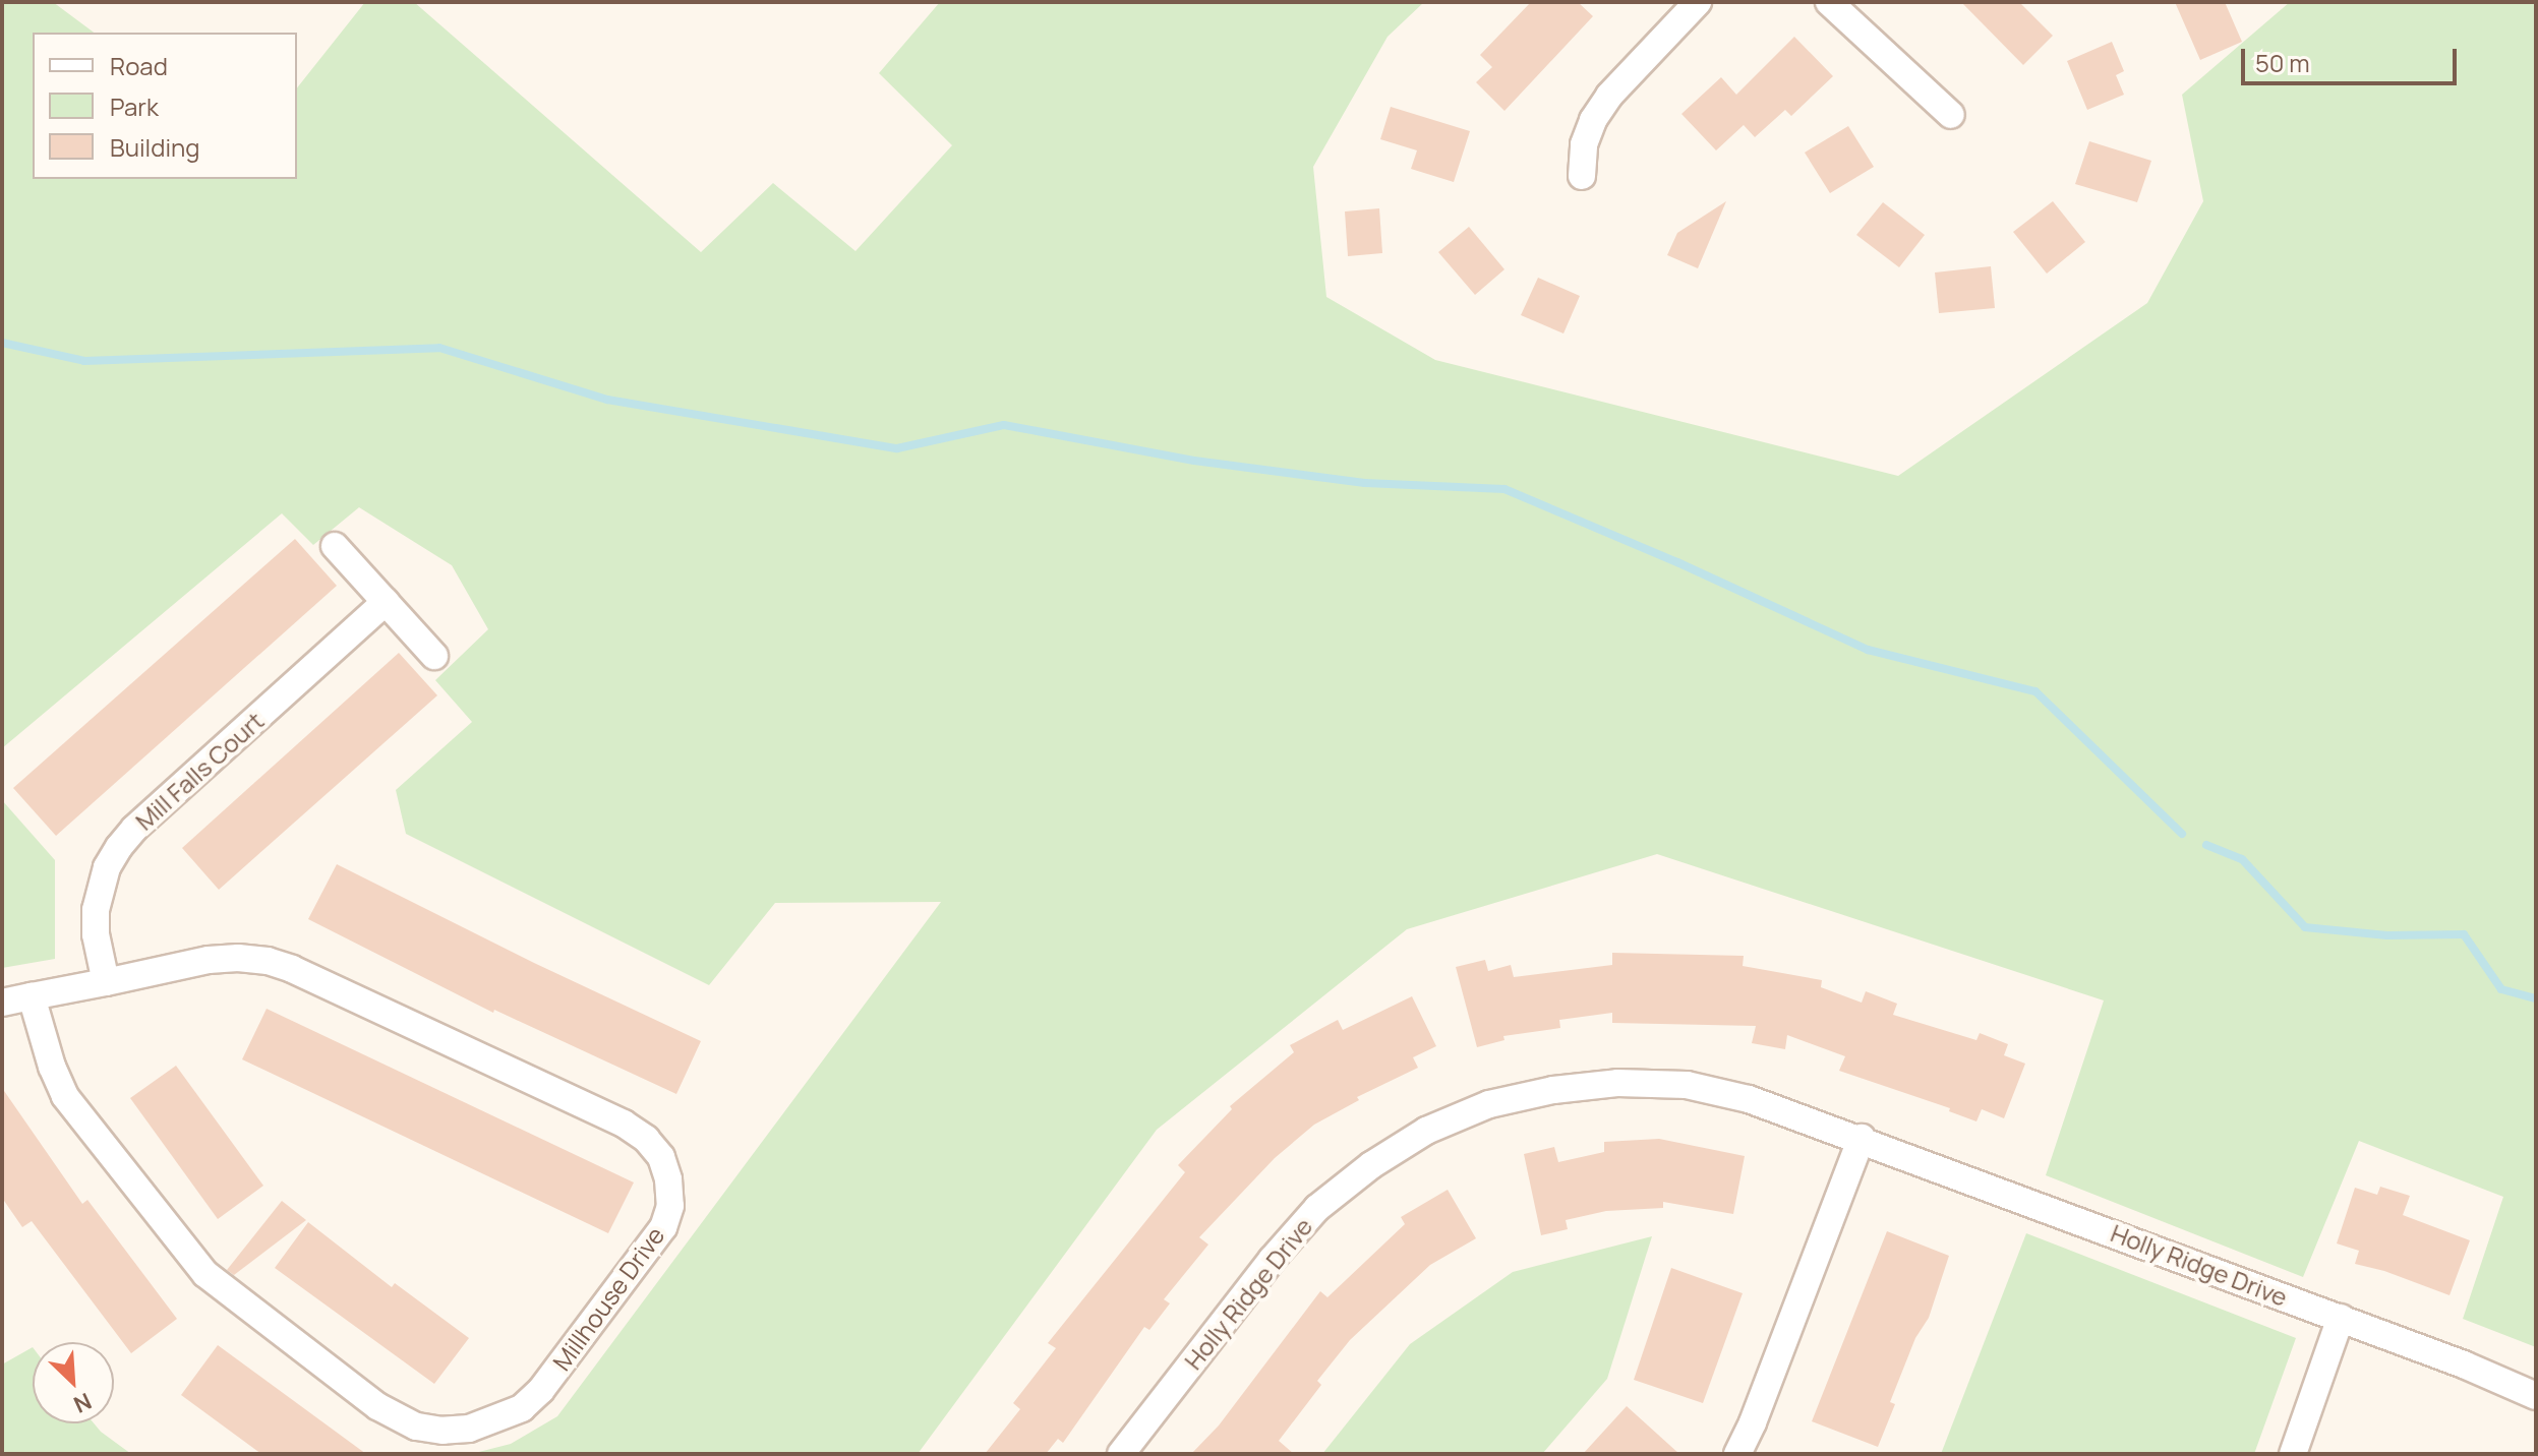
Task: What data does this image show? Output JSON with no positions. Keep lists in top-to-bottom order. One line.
{"streets":{"street":["Mill Falls Court","Holly Ridge Drive","Millhouse Drive"]},"crossings":[["Mill Falls Court","Millhouse Drive"]],"legend":["Road","Park","Building"],"scale_bar":"50 m","north":"bottom right"}
